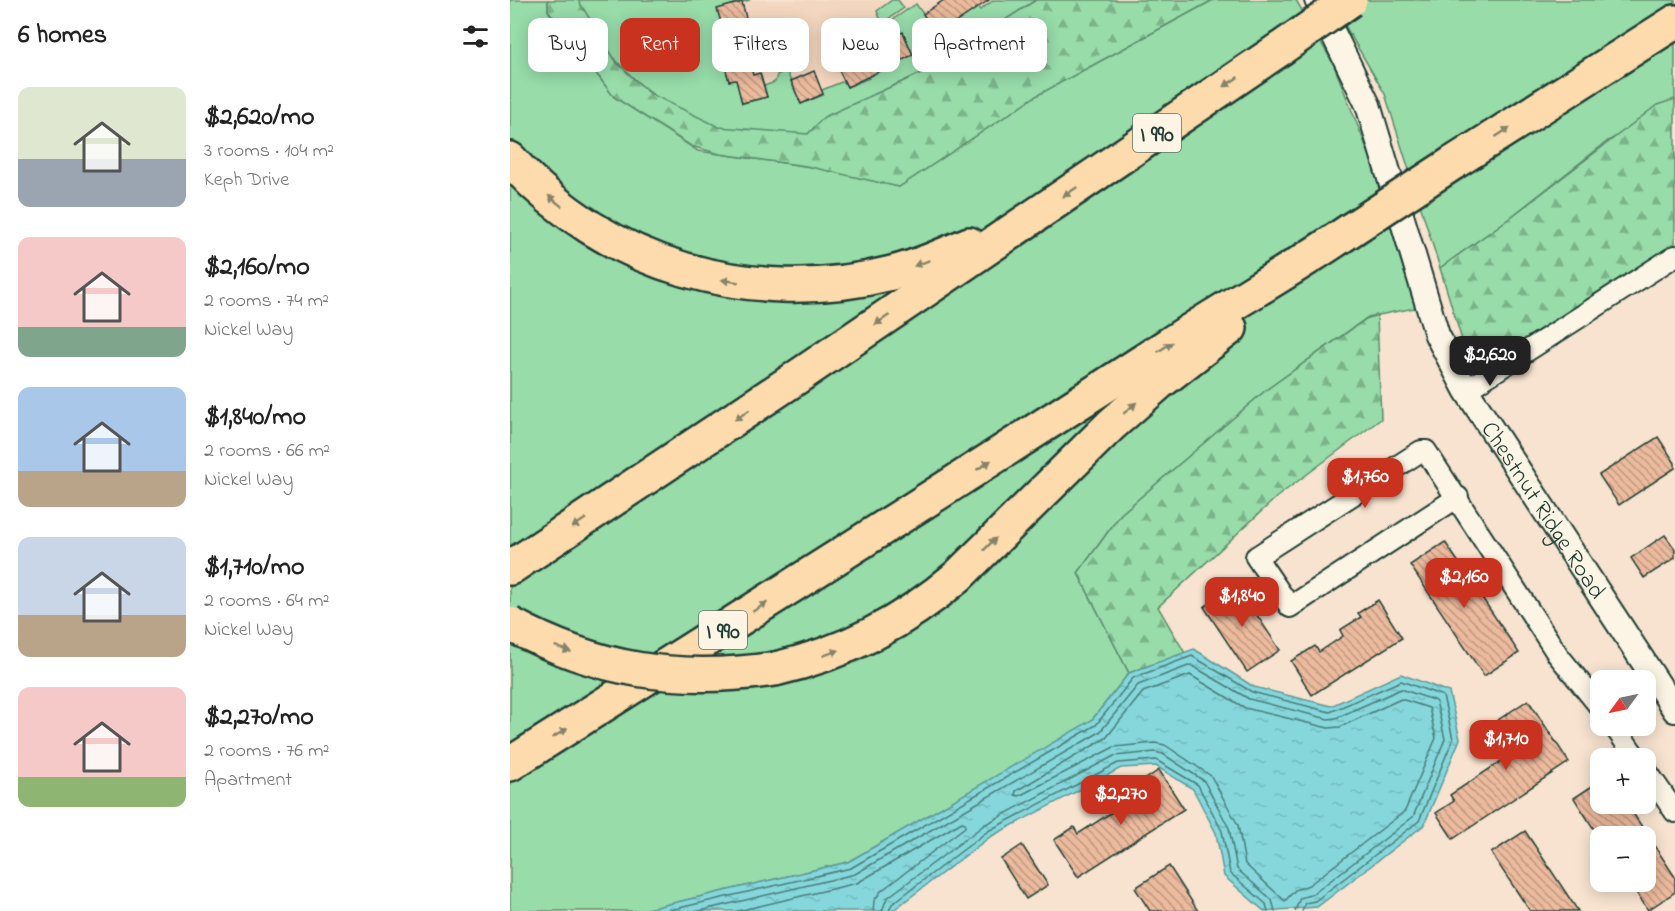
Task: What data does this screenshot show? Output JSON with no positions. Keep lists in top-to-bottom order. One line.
{"streets":{"highway":["I 990"],"street":["Chestnut Ridge Road"]},"north":"bottom left","page":{"heading":"6 homes","chip":["Buy","Rent","Filters","New","Apartment"],"list":[{"name":"$2,620/mo","note":"3 rooms · 104 m² · Keph Drive"},{"name":"$2,160/mo","note":"2 rooms · 74 m² · Nickel Way"},{"name":"$1,840/mo","note":"2 rooms · 66 m² · Nickel Way"},{"name":"$1,710/mo","note":"2 rooms · 64 m² · Nickel Way"},{"name":"$2,270/mo","note":"2 rooms · 76 m² · Apartment"}],"price":["$2,620","$1,760","$2,160","$1,840","$1,710","$2,270"],"map_buttons":["+","−"]}}
